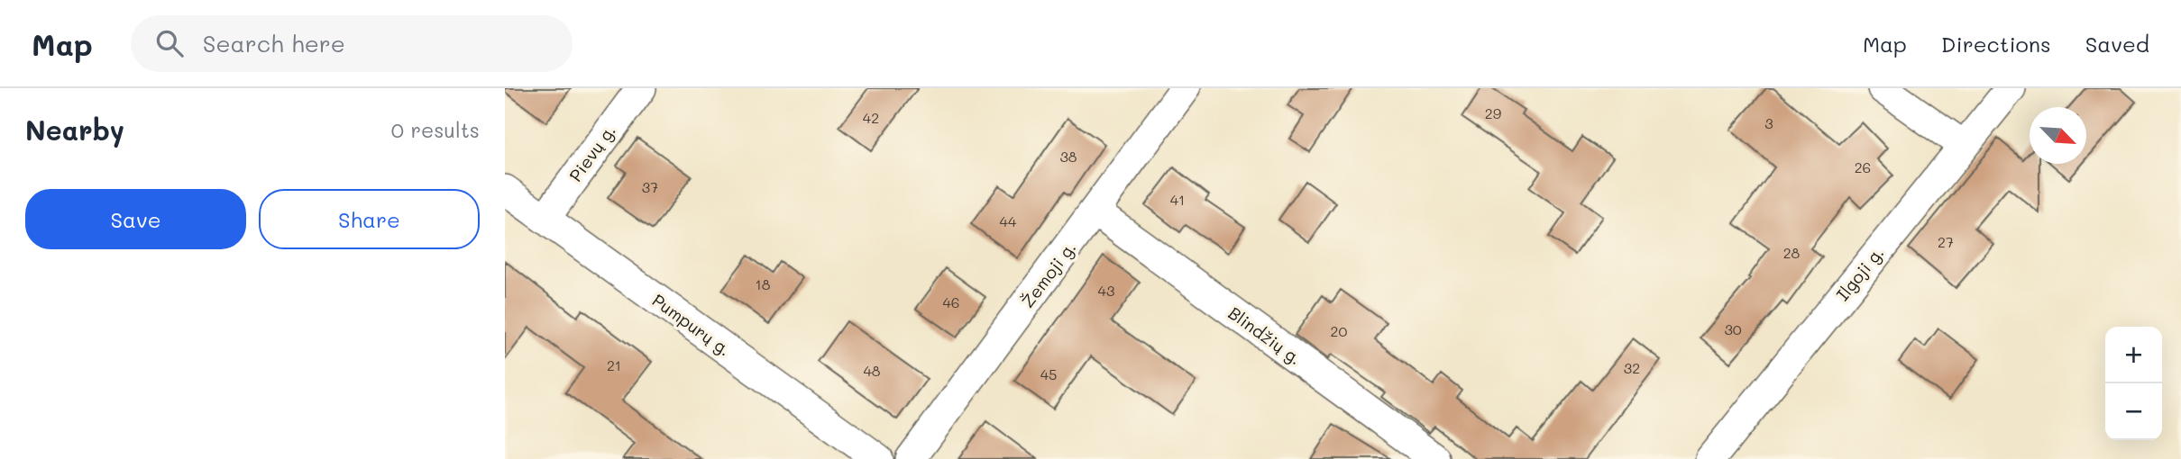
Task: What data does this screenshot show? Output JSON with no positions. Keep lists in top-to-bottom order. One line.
{"streets":{"street":["Pievų g.","Ilgoji g.","Žemoji g.","Pumpurų g.","Blindžių g."]},"crossings":[["Pievų g.","Pumpurų g."],["Žemoji g.","Blindžių g."]],"house_numbers":["29","42","3","38","26","37","41","44","27","28","18","43","46","30","20","21","32","48","45"],"north":"bottom right","page":{"header":"Map","search":"Search here","nav":["Map","Directions","Saved"],"heading":["Nearby","0 results"],"buttons":["Save","Share"],"map_buttons":["+","−"]}}
